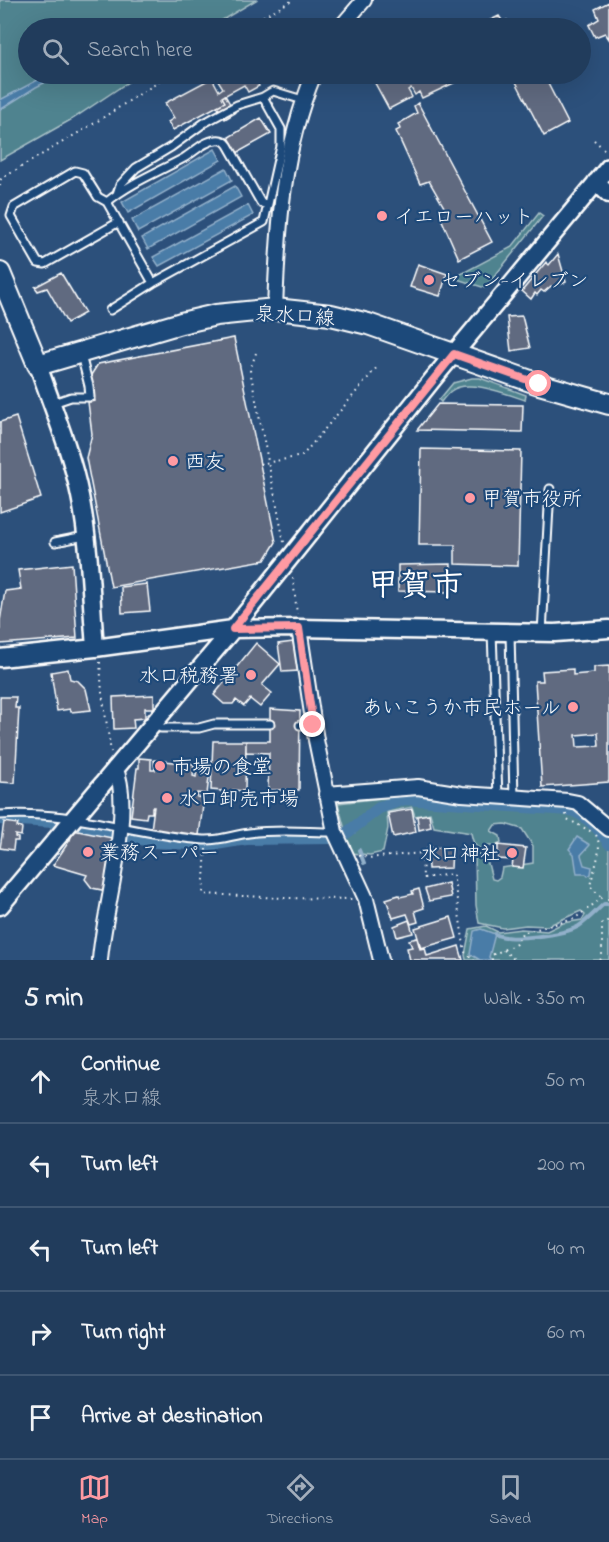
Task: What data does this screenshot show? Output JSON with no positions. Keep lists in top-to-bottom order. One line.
{"streets":{"main road":["泉水口線"]},"districts":["甲賀市"],"places":["イエローハット","セブン-イレブン","西友","甲賀市役所","水口税務署","あいこうか市民ホール","市場の食堂","水口卸売市場","業務スーパー","水口神社"],"page":{"search":"Search here","heading":["5 min","Walk · 350 m"],"list":[["Continue","泉水口線","50 m"],["Turn left","200 m"],["Turn left","40 m"],["Turn right","60 m"],"Arrive at destination"],"nav":["Map","Directions","Saved"]}}
